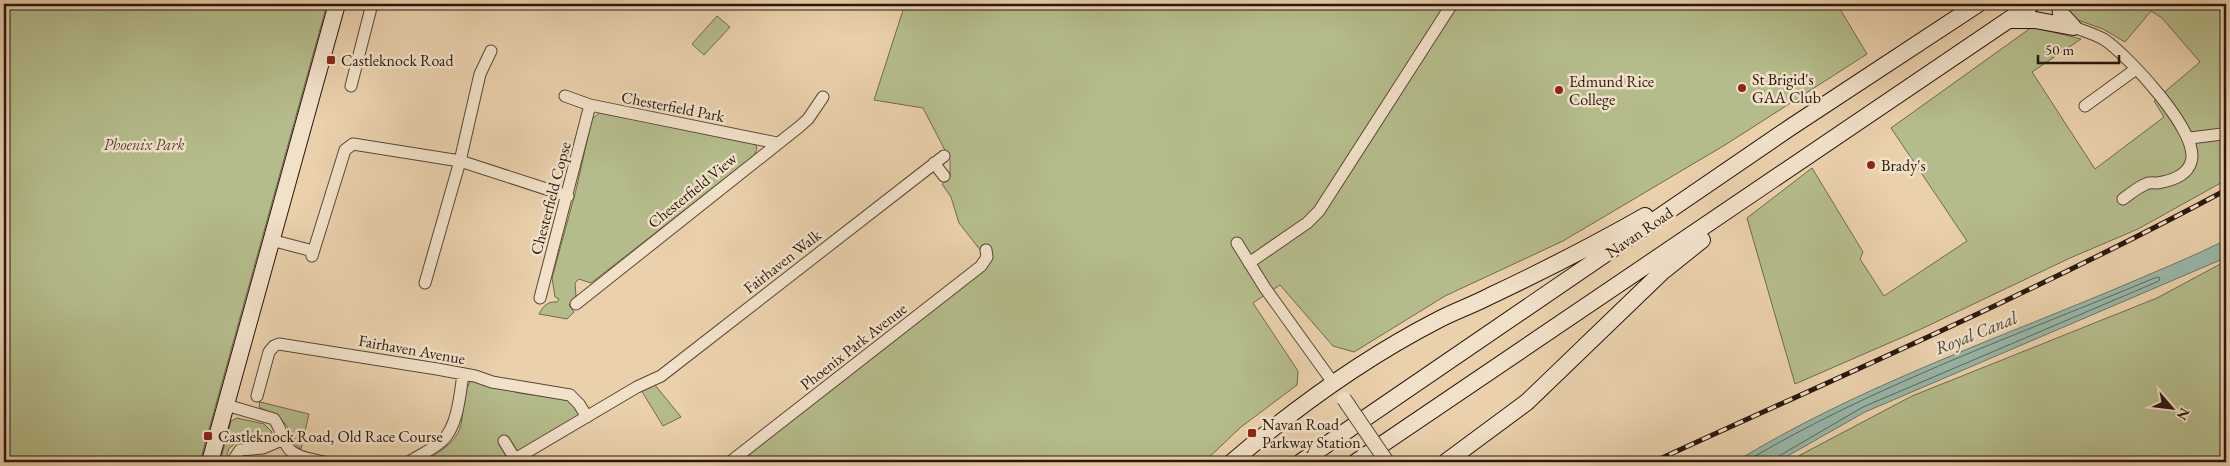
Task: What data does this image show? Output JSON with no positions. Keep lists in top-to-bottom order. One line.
{"streets":{"main road":["Navan Road"],"street":["Chesterfield Park","Chesterfield View","Chesterfield Copse","Fairhaven Walk","Phoenix Park Avenue","Fairhaven Avenue"]},"crossings":[["Chesterfield Park","Chesterfield View"],["Chesterfield Park","Chesterfield Copse"],["Fairhaven Walk","Fairhaven Avenue"]],"water":["Royal Canal"],"parks":["Phoenix Park"],"places":{"transit":["Castleknock Road","Navan Road Parkway Station","Castleknock Road, Old Race Course"],"other":["St Brigid's GAA Club","Edmund Rice College","Brady's"]},"scale_bar":"50 m","north":"bottom right"}
